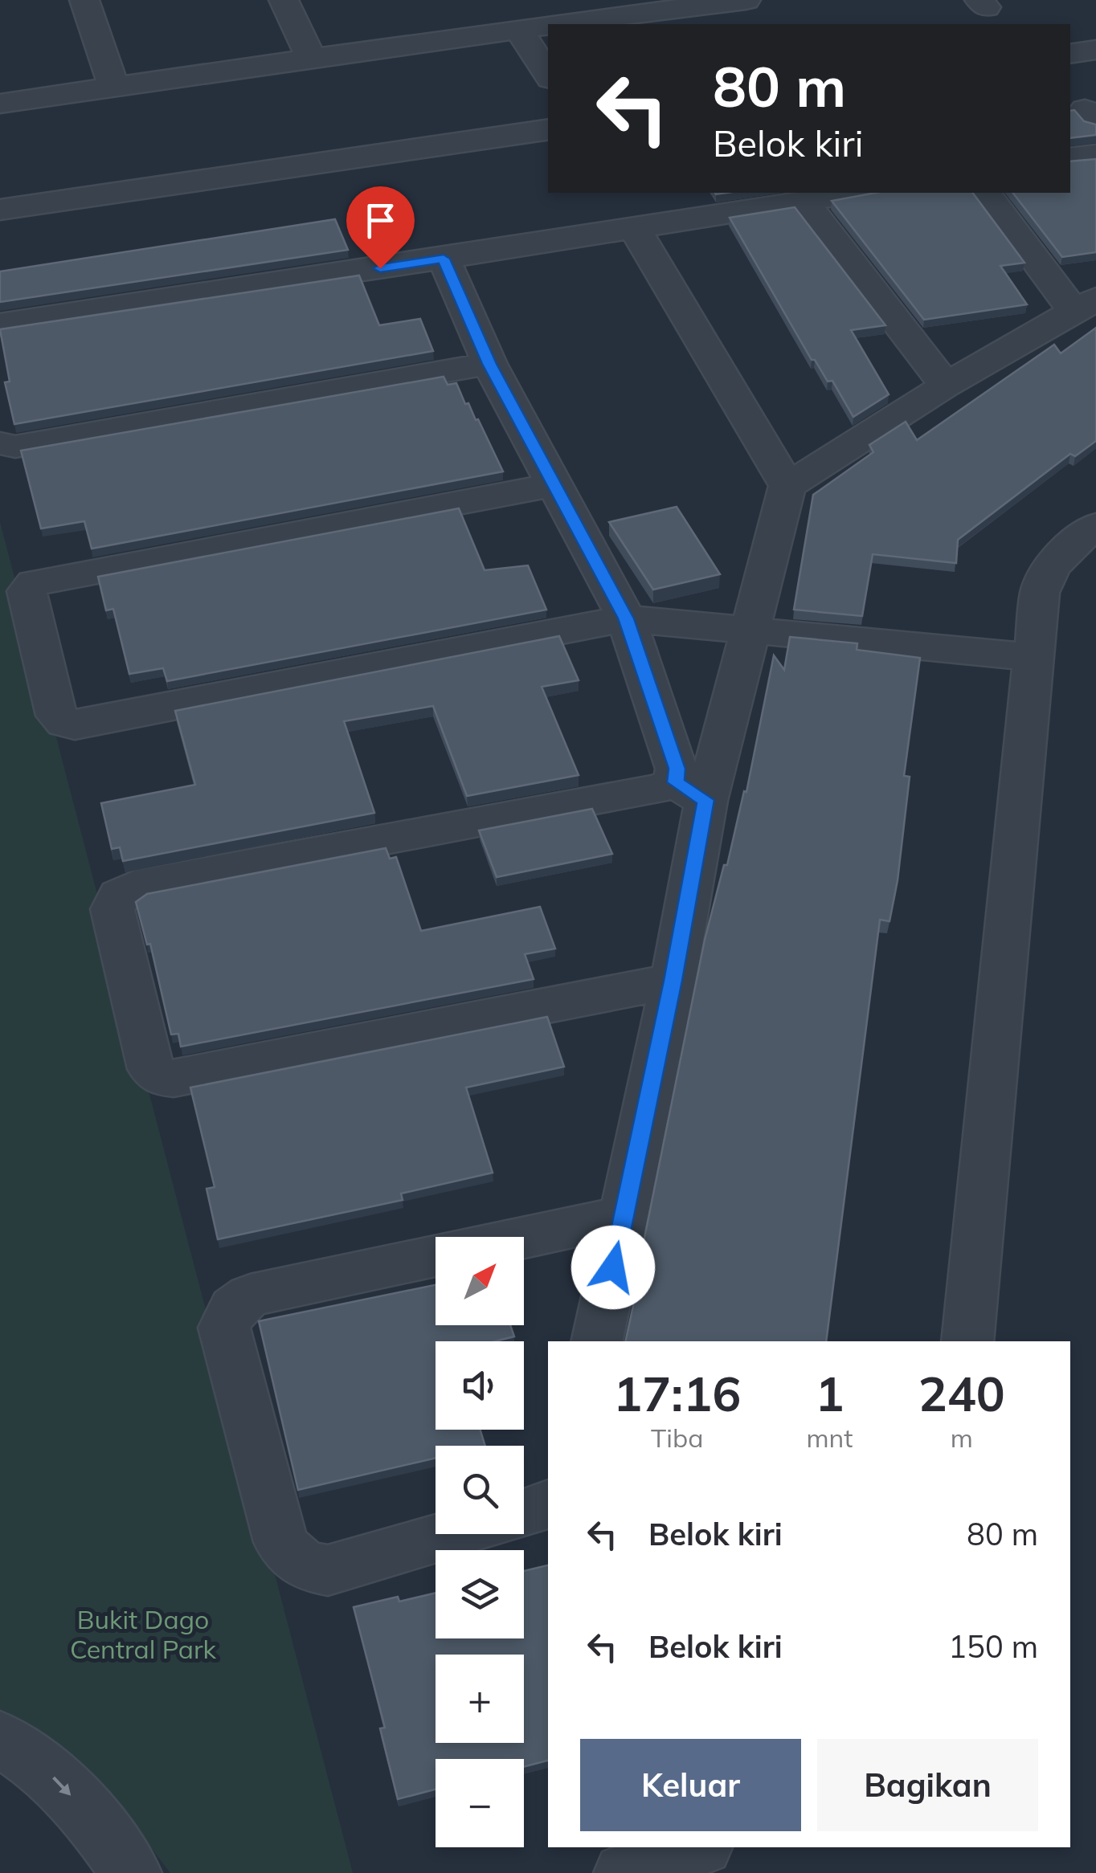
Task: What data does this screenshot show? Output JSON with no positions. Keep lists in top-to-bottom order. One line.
{"parks":["Bukit Dago Central Park"],"north":"top right","page":{"turn":["80 m","Belok kiri"],"map_buttons":["+","−"],"eta":["17:16","Tiba","1","mnt","240","m"],"list":[{"name":"Belok kiri","value":"80 m"},{"name":"Belok kiri","value":"150 m"}],"buttons":["Keluar","Bagikan"]}}
